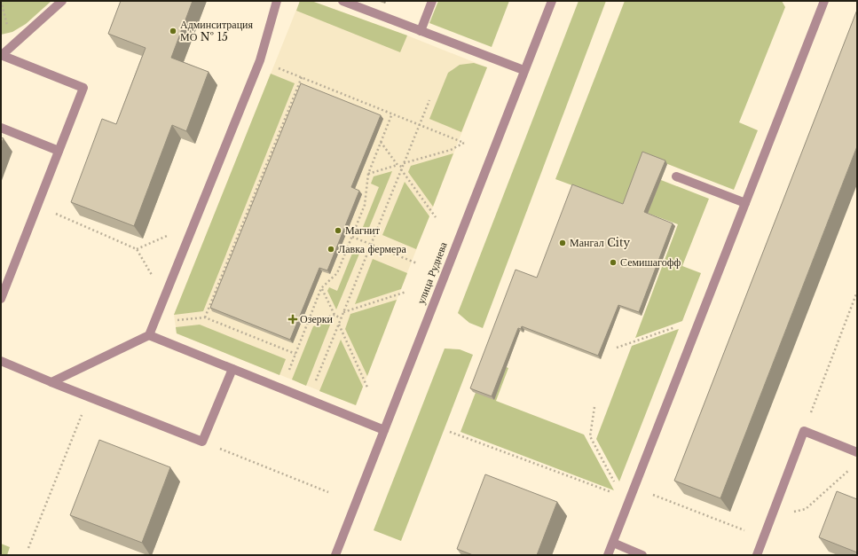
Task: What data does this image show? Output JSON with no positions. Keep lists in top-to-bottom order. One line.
{"streets":{"street":["улица Руднева"]},"places":{"other":["Админситрация МО № 15","Магнит","Мангал City","Лавка фермера","Семишагофф"],"health":["Озерки"]}}
